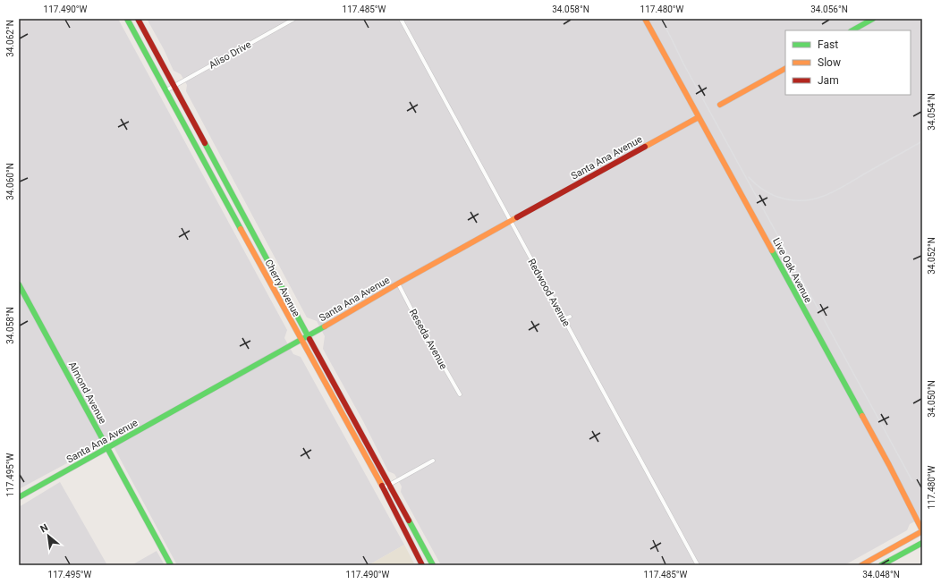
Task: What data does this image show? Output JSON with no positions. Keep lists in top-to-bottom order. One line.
{"streets":{"street":["Aliso Drive","Santa Ana Avenue","Live Oak Avenue","Cherry Avenue","Redwood Avenue","Reseda Avenue","Almond Avenue"]},"crossings":[["Aliso Drive","Cherry Avenue"],["Santa Ana Avenue","Live Oak Avenue"],["Santa Ana Avenue","Cherry Avenue"],["Santa Ana Avenue","Redwood Avenue"],["Santa Ana Avenue","Reseda Avenue"],["Santa Ana Avenue","Almond Avenue"]],"legend":["Fast","Slow","Jam"],"north":"top left","coordinates":["117.490°W","117.485°W","34.058°N","117.480°W","34.056°N","34.062°N","34.054°N","34.060°N","34.052°N","34.050°N","117.495°W","34.048°N"]}
